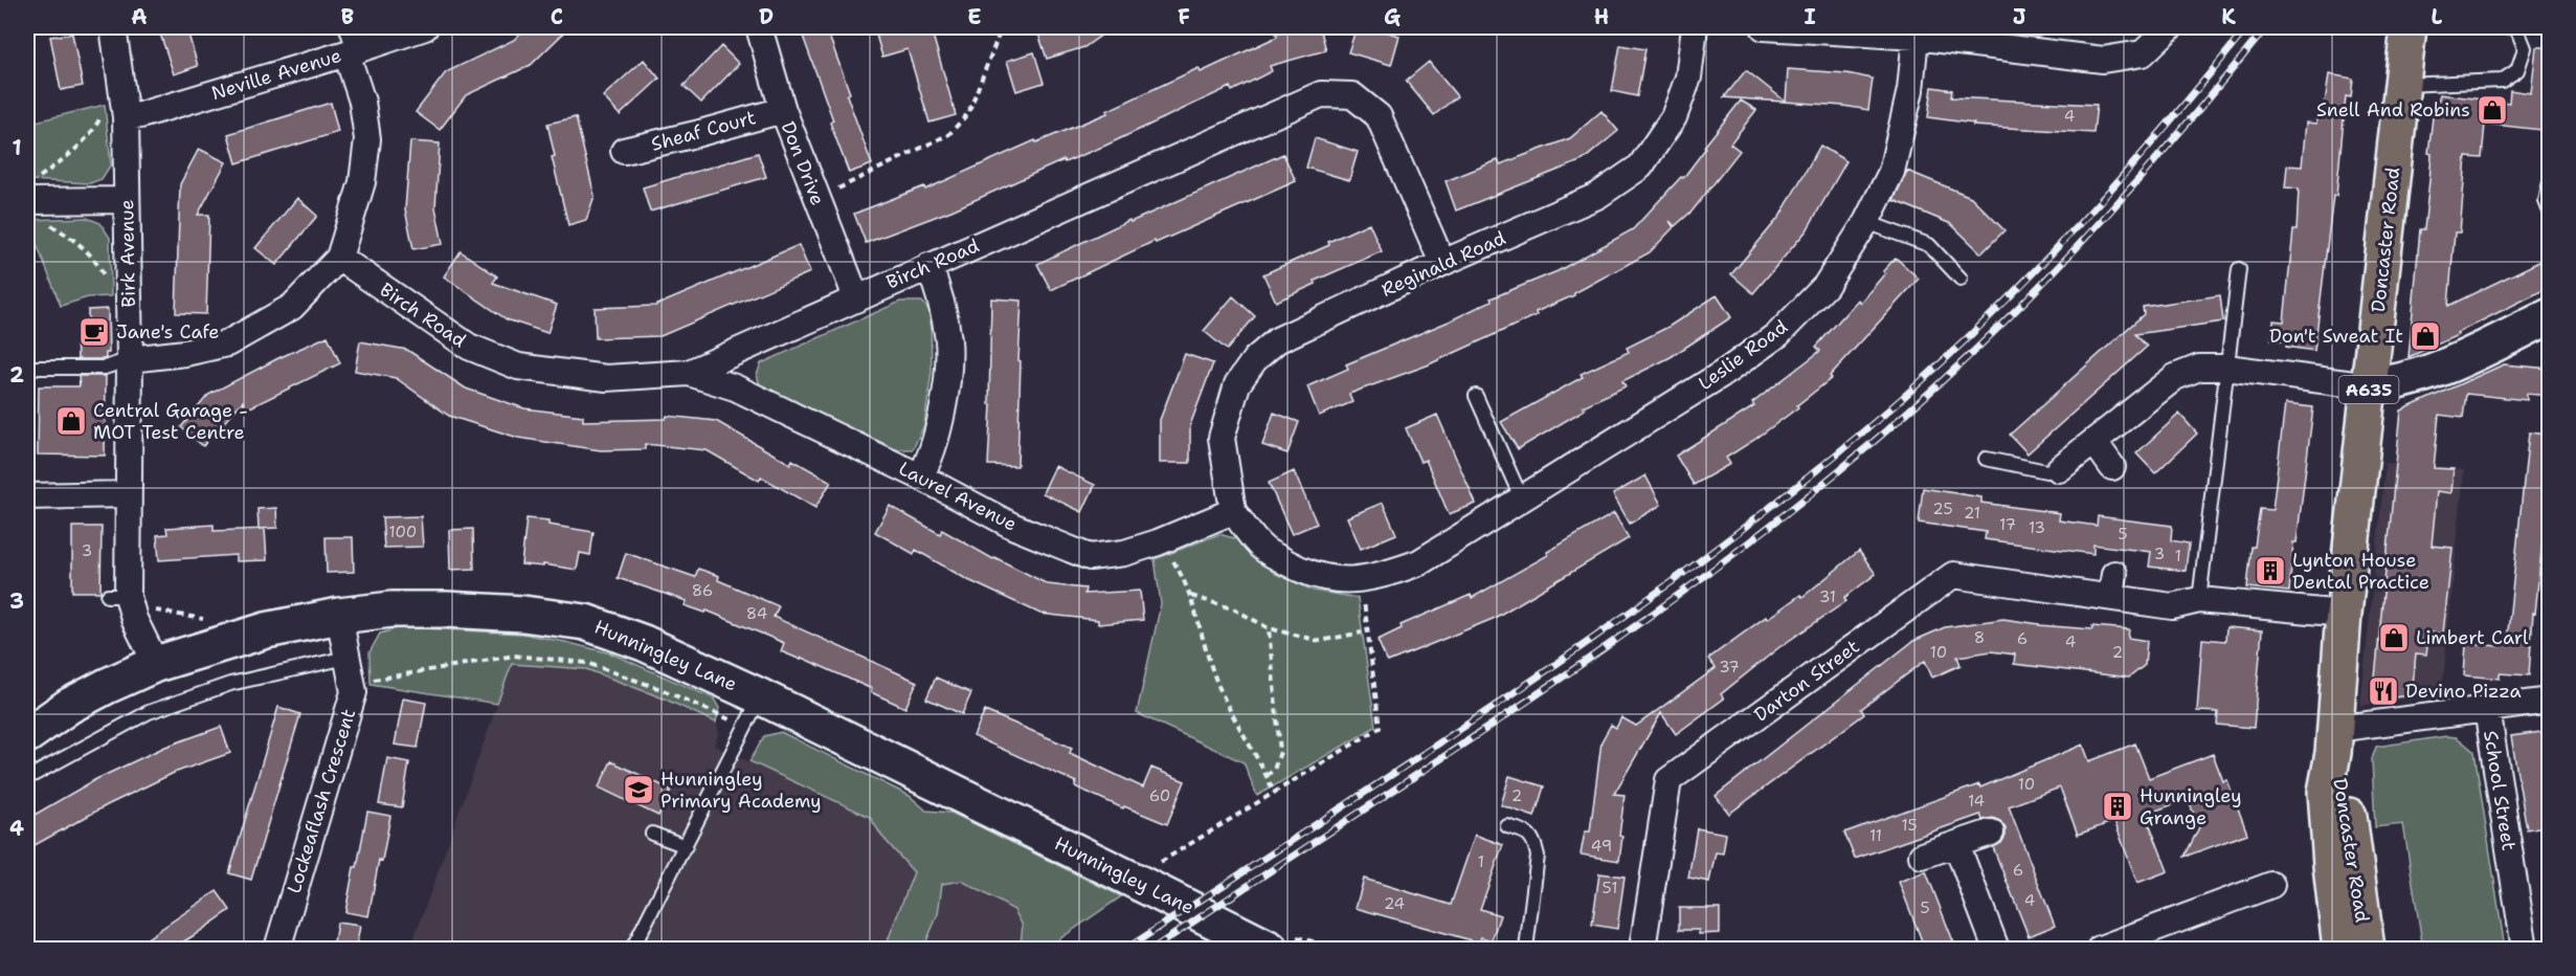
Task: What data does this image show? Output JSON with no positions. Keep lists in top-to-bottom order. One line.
{"streets":{"highway":["Doncaster Road","A635"],"main road":["Hunningley Lane"],"street":["Neville Avenue","Sheaf Court","Don Drive","Birk Avenue","Birch Road","Reginald Road","Leslie Road","Laurel Avenue","Darton Street","School Street","Lockeaflash Crescent"]},"crossings":[["Neville Avenue","Birk Avenue"],["Sheaf Court","Don Drive"],["Don Drive","Birch Road"],["Doncaster Road","Darton Street"],["Doncaster Road","School Street"],["Birk Avenue","Hunningley Lane"],["Birch Road","Reginald Road"],["Birch Road","Laurel Avenue"],["Reginald Road","Leslie Road"],["Reginald Road","Laurel Avenue"],["Leslie Road","Laurel Avenue"],["Hunningley Lane","Lockeaflash Crescent"]],"places":{"shop":["Snell And Robins","Don't Sweat It","Central Garage - MOT Test Centre","Limbert Carl"],"cafe":["Jane's Cafe"],"building":["Lynton House Dental Practice","Hunningley Grange"],"restaurant":["Devino Pizza"],"school or university":["Hunningley Primary Academy"]},"house_numbers":["4","25","21","17","13","100","5","3","3","1","86","31","84","8","6","4","10","2","37","10","60","2","14","15","11","49","1","6","51","4","24","5"],"grid":{"columns":["A","B","C","D","E","F","G","H","I","J","K","L"],"rows":["1","2","3","4"]}}
